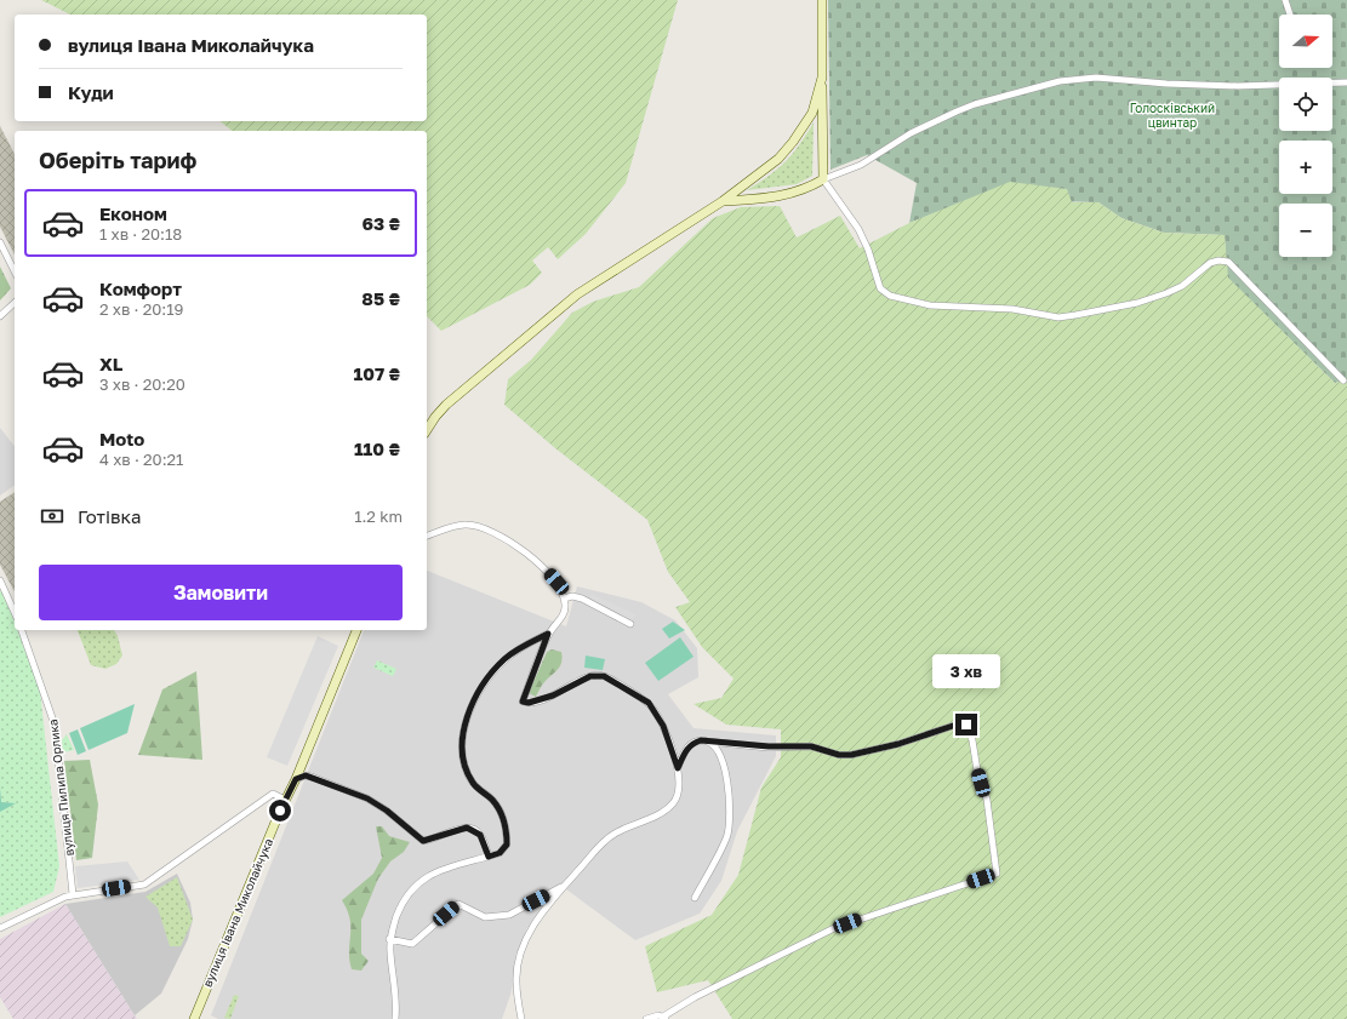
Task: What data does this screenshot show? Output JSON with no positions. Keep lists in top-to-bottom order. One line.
{"streets":{"street":["вулиця Пилипа Орлика","вулиця Івана Миколайчука"]},"parks":["Голосківський цвинтар"],"north":"right","page":{"map_buttons":["+","−"],"banner":["вулиця Івана Миколайчука","Куди"],"heading":"Оберіть тариф","list":[{"name":"Економ","note":"1 хв · 20:18","value":"63 ₴"},{"name":"Комфорт","note":"2 хв · 20:19","value":"85 ₴"},{"name":"XL","note":"3 хв · 20:20","value":"107 ₴"},{"name":"Moto","note":"4 хв · 20:21","value":"110 ₴"}],"pay":["Готівка","1.2 km"],"buttons":"Замовити","bubble":"3 хв"}}
